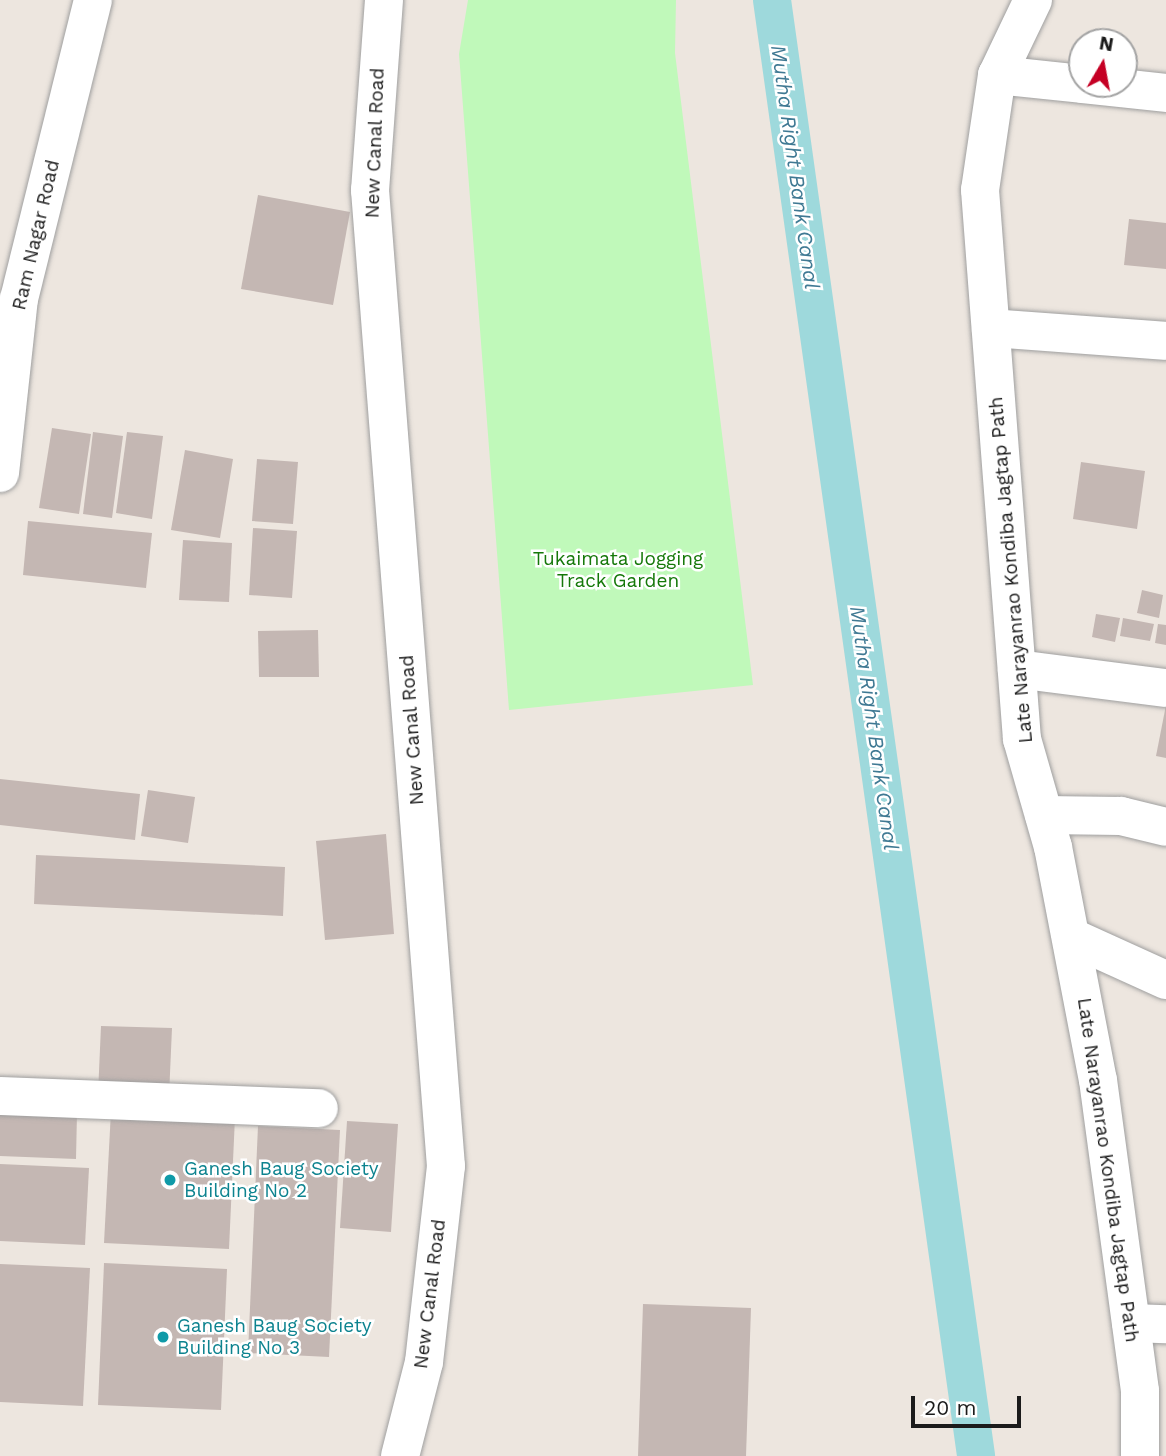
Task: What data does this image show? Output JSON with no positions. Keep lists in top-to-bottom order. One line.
{"streets":{"street":["New Canal Road","Ram Nagar Road","Late Narayanrao Kondiba Jagtap Path"]},"water":["Mutha Right Bank Canal"],"parks":["Tukaimata Jogging Track Garden"],"places":["Ganesh Baug Society Building No 2","Ganesh Baug Society Building No 3"],"scale_bar":"20 m","north":"top"}
